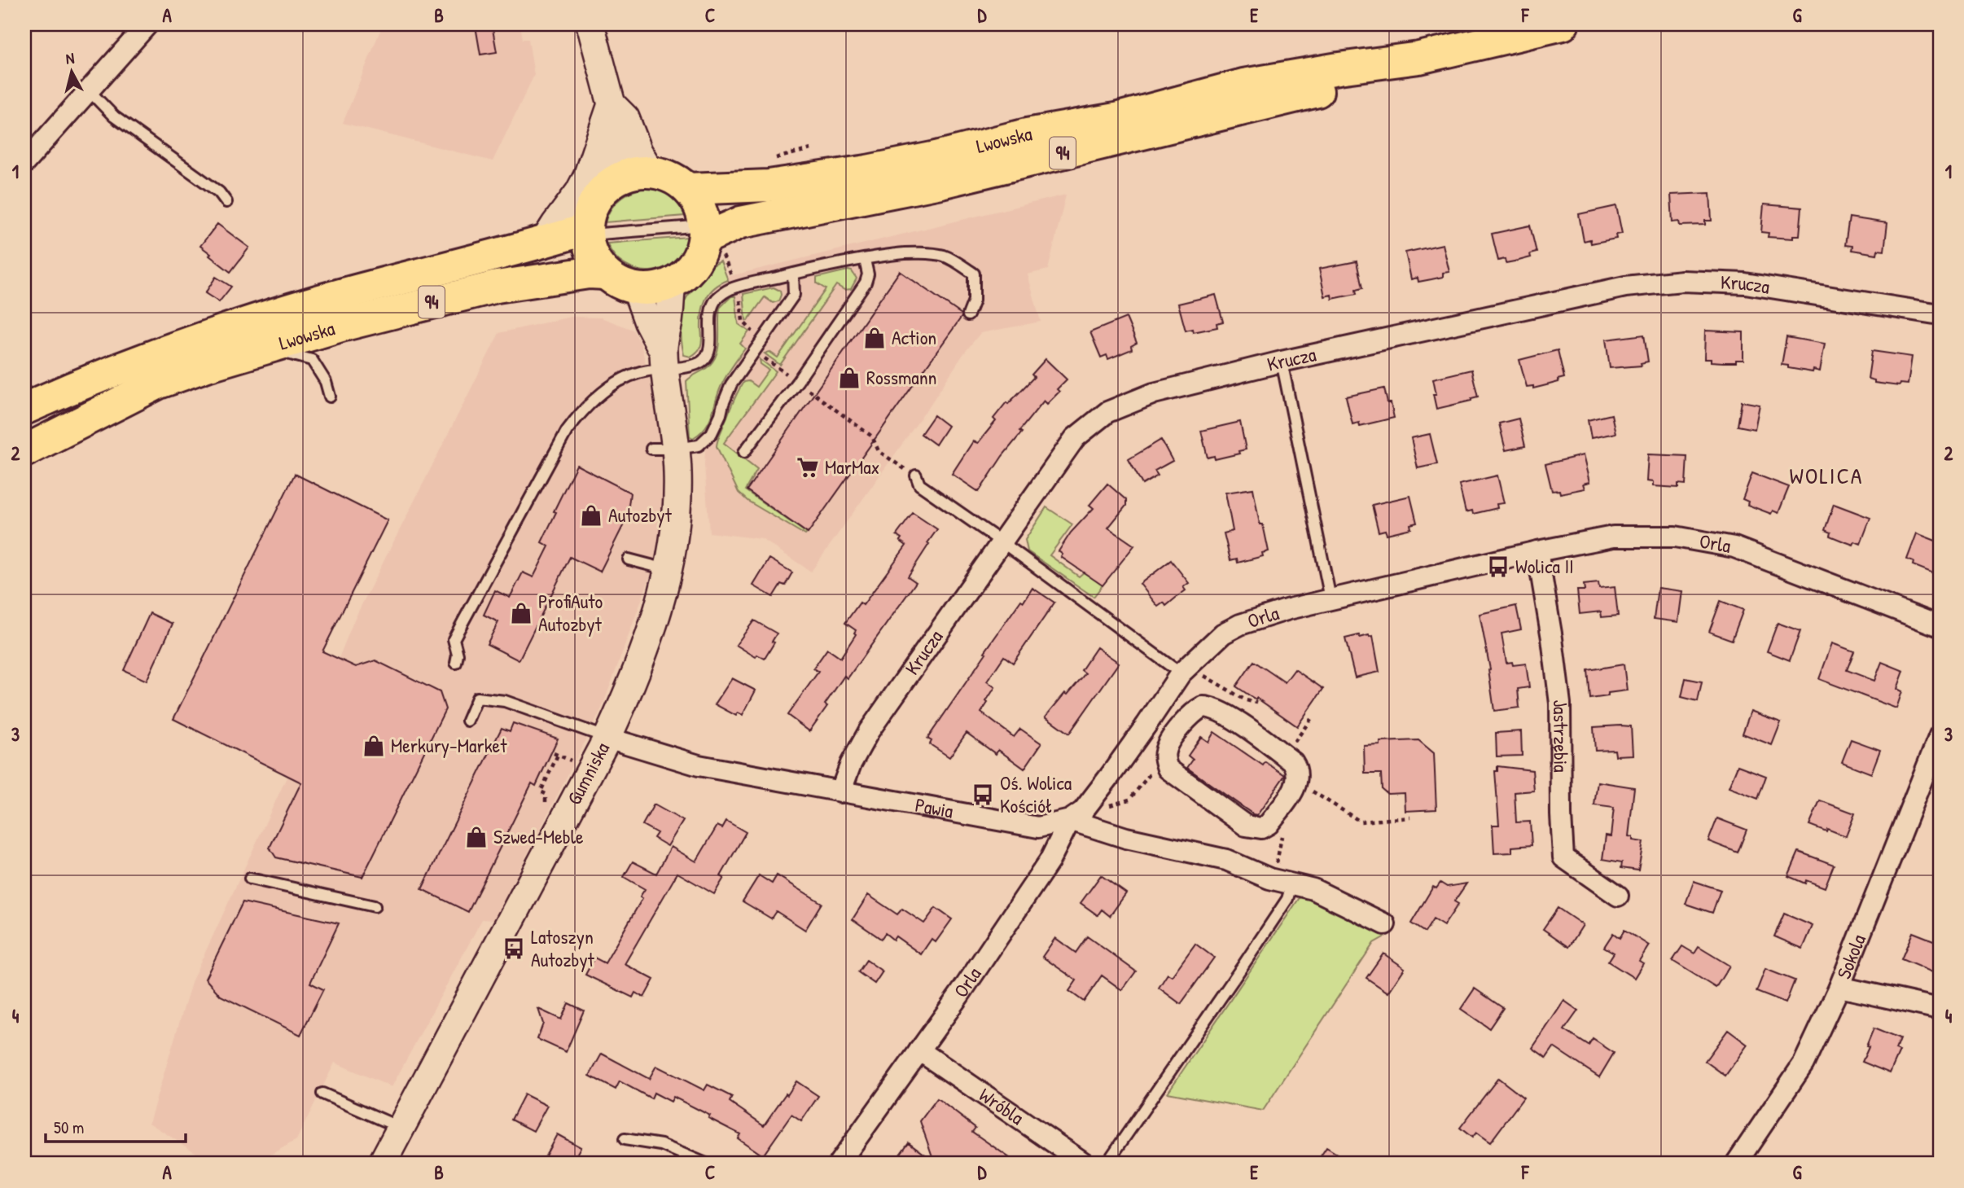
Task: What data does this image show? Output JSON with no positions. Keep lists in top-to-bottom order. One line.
{"streets":{"main road":["Lwowska","94"],"street":["Krucza","Orla","Jastrzębia","Gumniska","Pawia","Sokola","Wróbla"]},"crossings":[["Lwowska","94"],["Krucza","Pawia"],["Orla","Jastrzębia"],["Orla","Pawia"],["Orla","Wróbla"],["Gumniska","Pawia"]],"districts":["WOLICA"],"places":{"shop":["Action","Rossmann","Autozbyt","ProfiAuto Autozbyt","Merkury-Market","Szwed-Meble"],"supermarket":["MarMax"],"bus stop":["Wolica II","Oś. Wolica Kościół","Latoszyn Autozbyt"]},"scale_bar":"50 m","north":"top","grid":{"columns":["A","B","C","D","E","F","G"],"rows":["1","2","3","4"]}}
